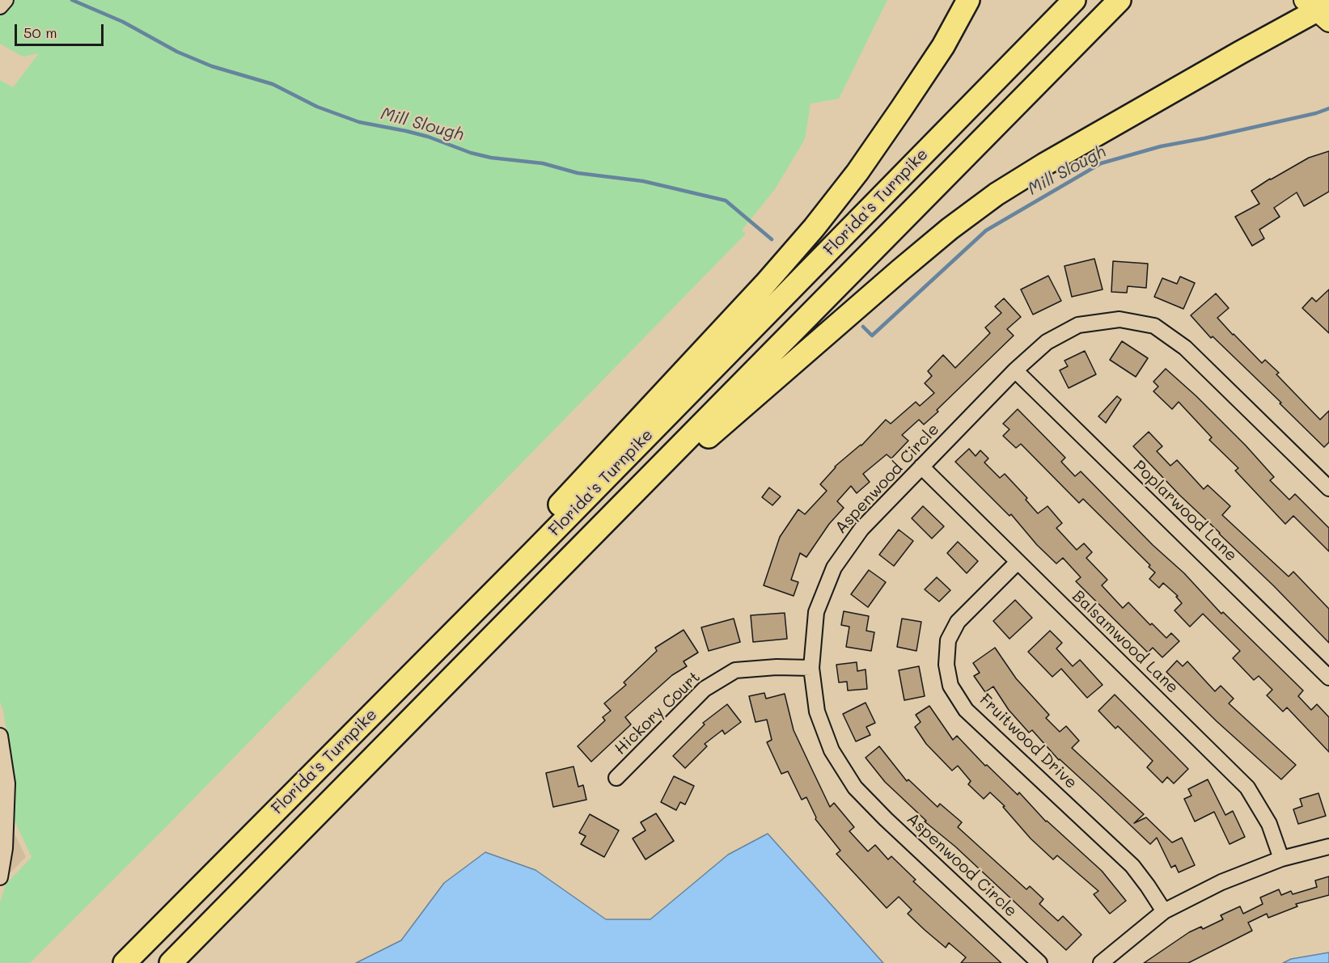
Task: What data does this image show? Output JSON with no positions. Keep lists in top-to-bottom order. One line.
{"streets":{"highway":["Florida's Turnpike"],"street":["Aspenwood Circle","Poplarwood Lane","Balsamwood Lane","Hickory Court","Fruitwood Drive"]},"crossings":[["Aspenwood Circle","Poplarwood Lane"],["Aspenwood Circle","Balsamwood Lane"],["Aspenwood Circle","Hickory Court"],["Balsamwood Lane","Fruitwood Drive"]],"water":["Mill Slough"],"scale_bar":"50 m"}
